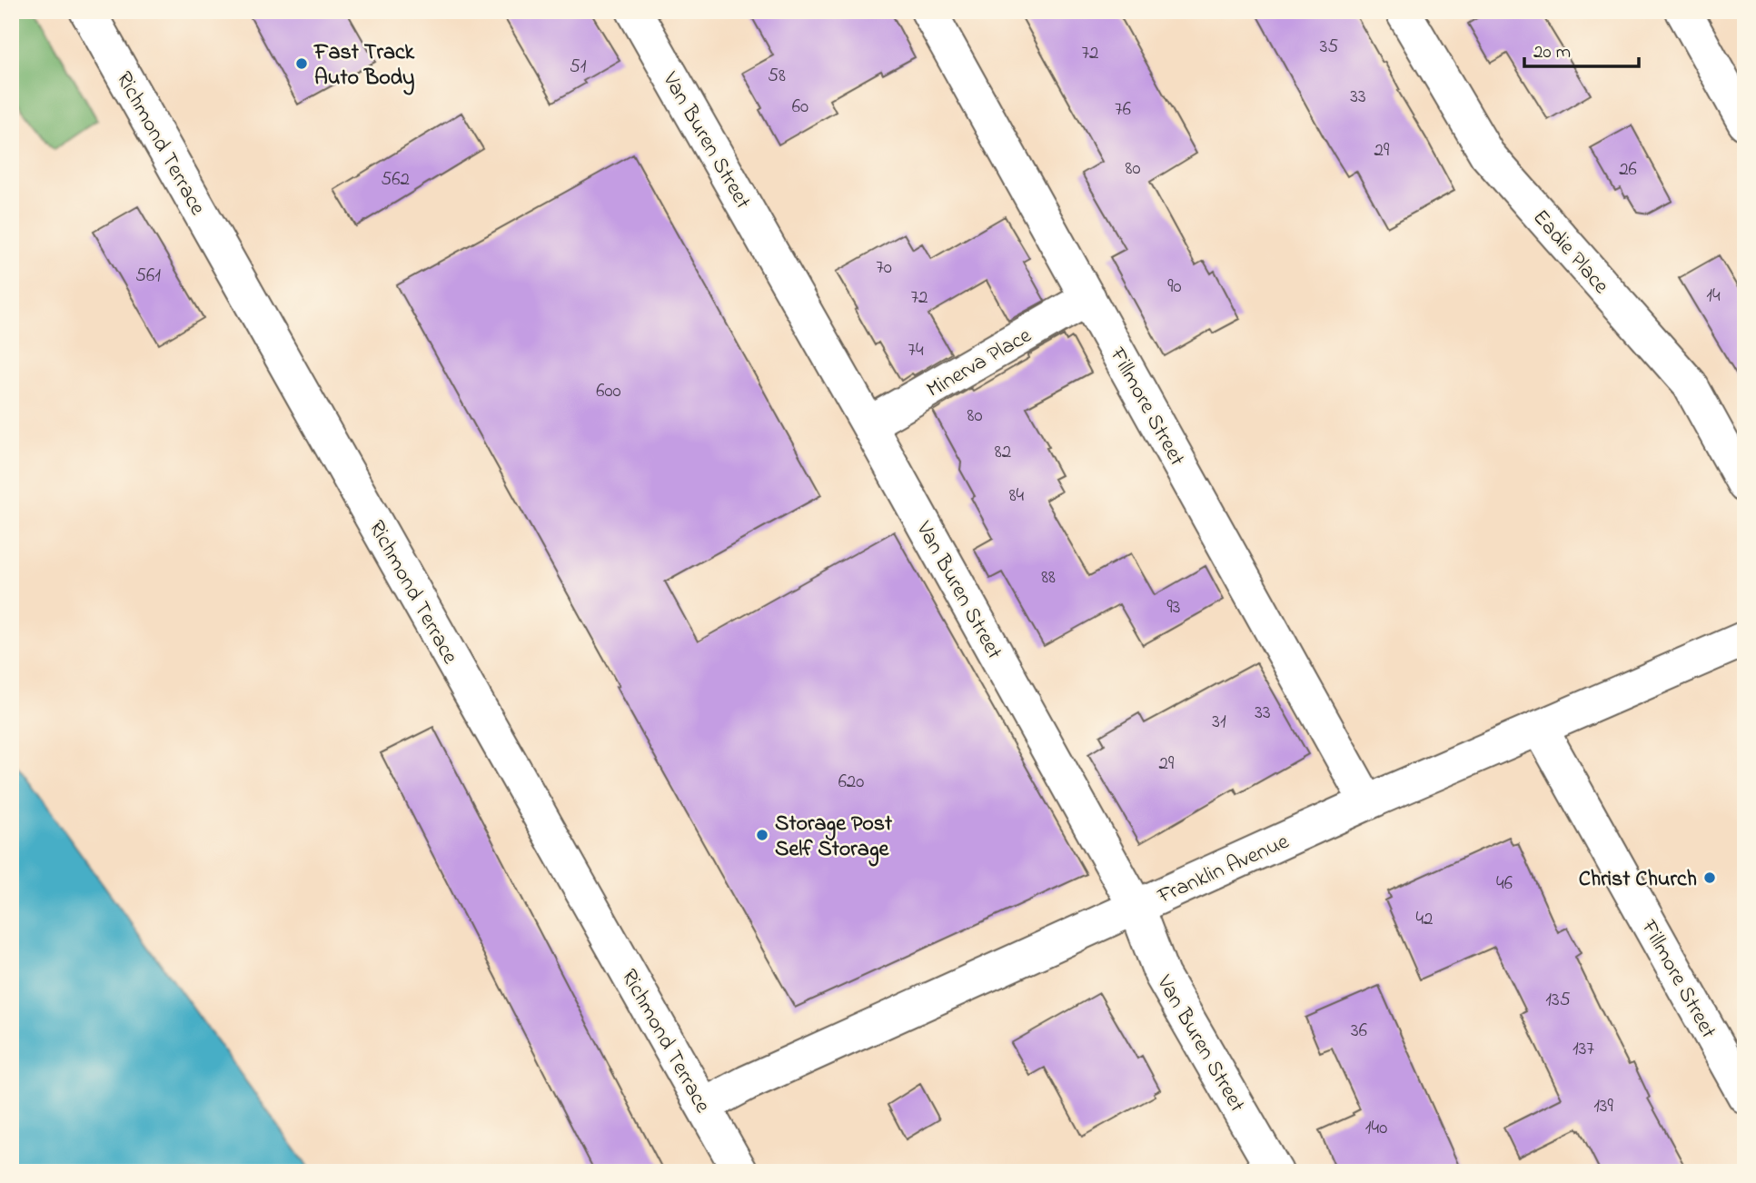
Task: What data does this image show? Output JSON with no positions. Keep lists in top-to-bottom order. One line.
{"streets":{"street":["Van Buren Street","Richmond Terrace","Eadie Place","Minerva Place","Fillmore Street","Franklin Avenue"]},"crossings":[["Van Buren Street","Minerva Place"],["Van Buren Street","Franklin Avenue"],["Richmond Terrace","Franklin Avenue"],["Minerva Place","Fillmore Street"],["Fillmore Street","Franklin Avenue"]],"places":["Fast Track Auto Body","Storage Post Self Storage","Christ Church"],"house_numbers":["35","72","51","58","33","60","76","29","80","26","562","70","561","90","14","72","74","600","80","82","84","88","93","33","31","29","620","46","42","135","36","137","139","140"],"scale_bar":"20 m"}
